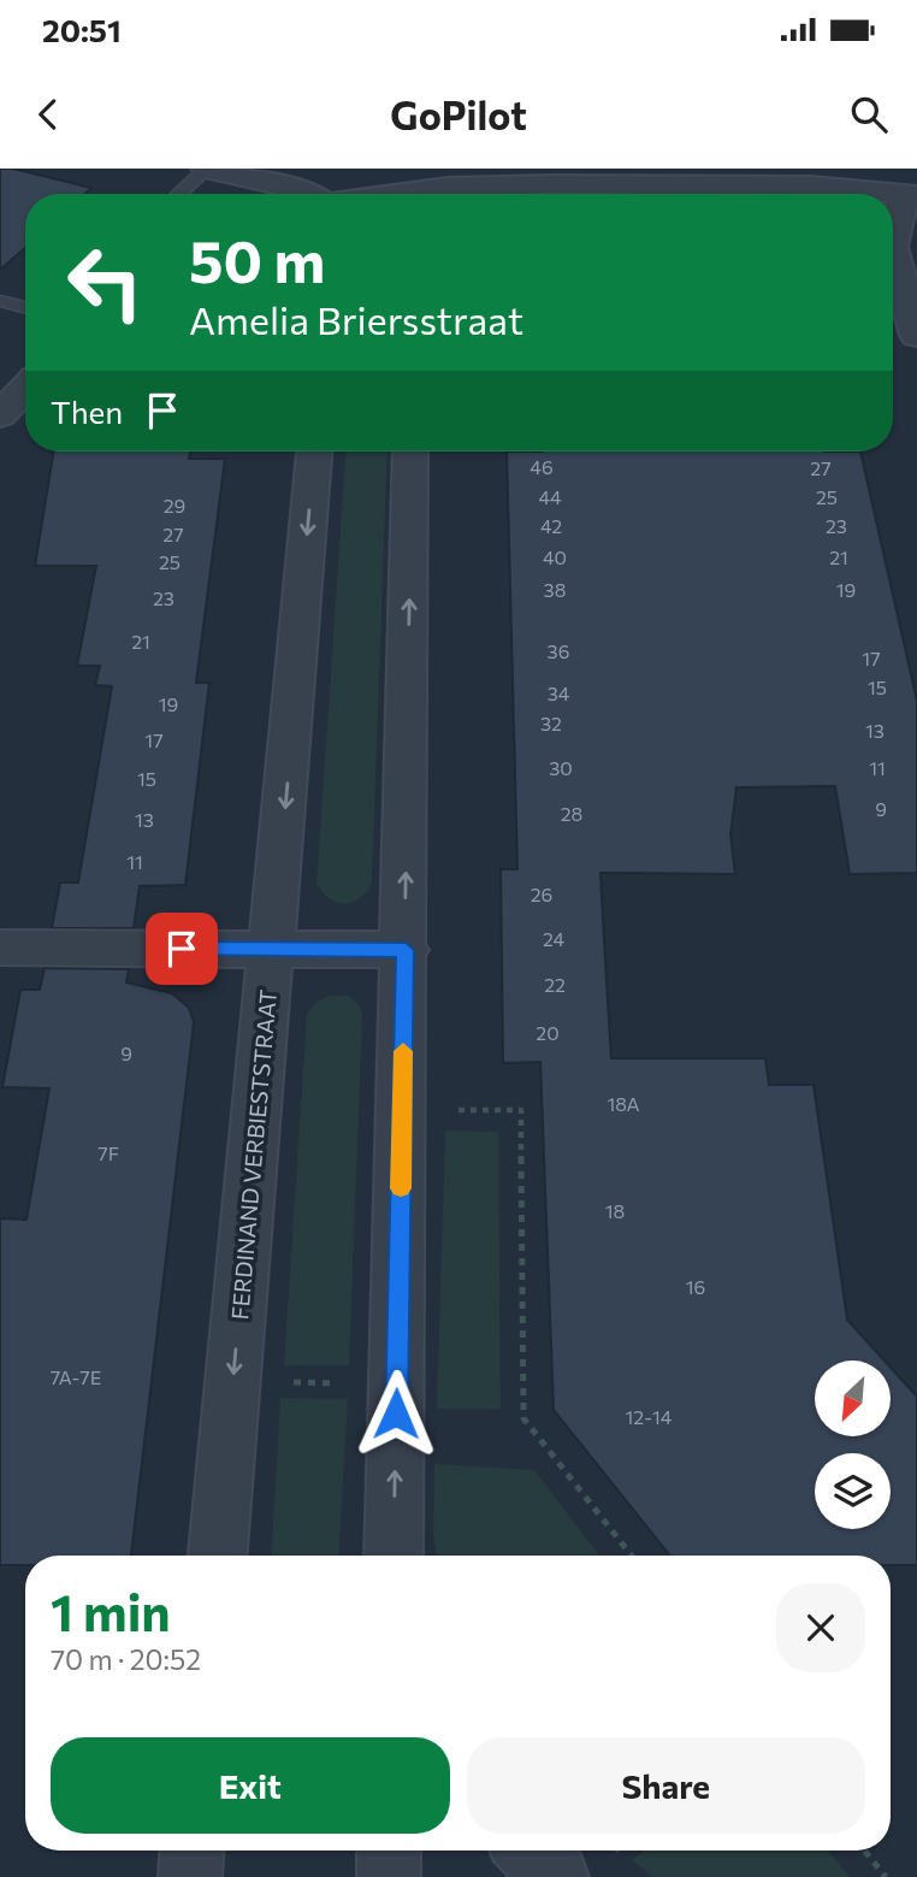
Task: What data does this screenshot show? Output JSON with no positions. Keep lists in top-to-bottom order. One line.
{"streets":{"street":["FERDINAND VERBIESTSTRAAT"]},"house_numbers":["46","27","44","25","29","42","23","27","40","21","25","38","19","23","21","36","17","15","34","19","32","13","17","30","11","15","9","28","13","11","26","24","22","20","9","18A","7F","18","16","7A-7E","12-14"],"north":"bottom left","page":{"status":"20:51","header":"GoPilot","turn":["50 m","Amelia Briersstraat"],"then":"Then","heading":["1 min","70 m · 20:52"],"buttons":["Exit","Share"]}}
